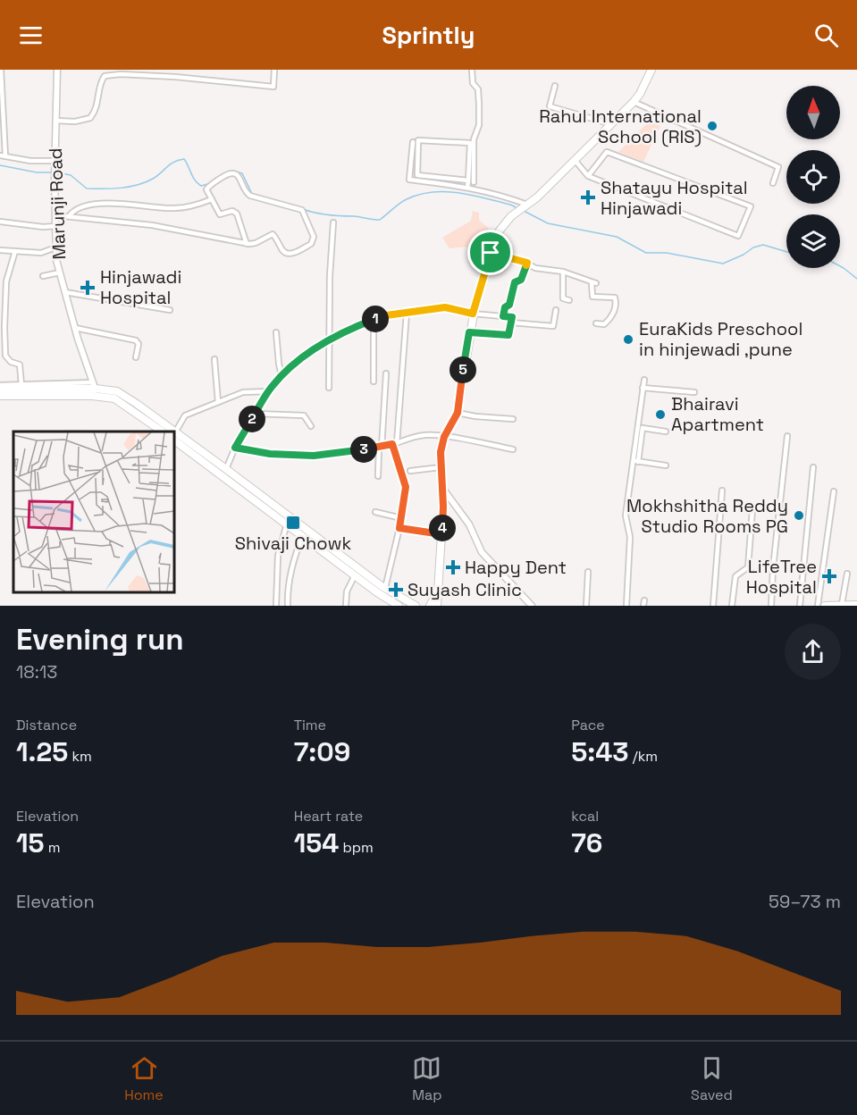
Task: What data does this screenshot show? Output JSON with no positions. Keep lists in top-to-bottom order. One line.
{"streets":{"street":["Marunji Road"]},"places":{"other":["Rahul International School (RIS)","EuraKids Preschool in hinjewadi ,pune","Bhairavi Apartment","Mokhshitha Reddy Studio Rooms PG"],"health":["Shatayu Hospital Hinjawadi","Hinjawadi Hospital","Happy Dent","LifeTree Hospital","Suyash Clinic"],"transit":["Shivaji Chowk"]},"north":"top","page":{"header":"Sprintly","pins":["1","5","2","3","4"],"heading":["Evening run","18:13"],"stats":[["Distance","1.25 km"],["Time","7:09"],["Pace","5:43 /km"],["Elevation","15 m"],["Heart rate","154 bpm"],["kcal","76"]],"chart":["Elevation","59–73 m"],"tabs":["Home","Map","Saved"]}}
